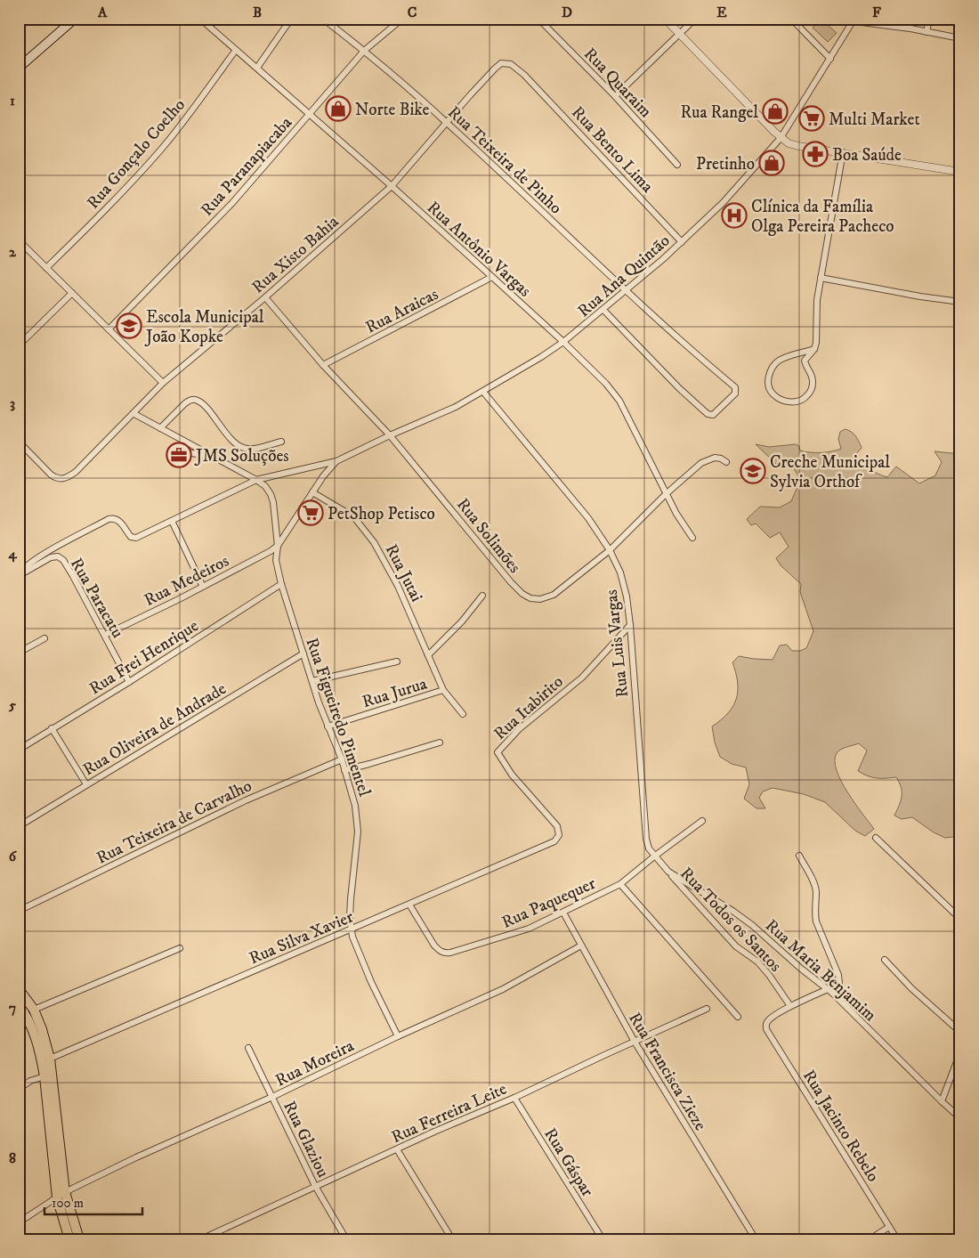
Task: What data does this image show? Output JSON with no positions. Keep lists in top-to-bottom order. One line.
{"streets":{"street":["Rua Quaraim","Rua Bento Lima","Rua Gonçalo Coelho","Rua Teixeira de Pinho","Rua Paranapiacaba","Rua Antônio Vargas","Rua Xisto Bahia","Rua Ana Quintão","Rua Araicas","Rua Solimões","Rua Jutai","Rua Medeiros","Rua Paracatu","Rua Luis Vargas","Rua Frei Henrique","Rua Jurua","Rua Itabirito","Rua Figueiredo Pimentel","Rua Oliveira de Andrade","Rua Teixeira de Carvalho","Rua Paquequer","Rua Todos os Santos","Rua Silva Xavier","Rua Maria Benjamim","Rua Moreira","Rua Francisca Zieze","Rua Ferreira Leite","Rua Jacinto Rebelo","Rua Glaziou","Rua Gáspar"]},"crossings":[["Rua Bento Lima","Rua Xisto Bahia"],["Rua Bento Lima","Rua Ana Quintão"],["Rua Gonçalo Coelho","Rua Antônio Vargas"],["Rua Teixeira de Pinho","Rua Paranapiacaba"],["Rua Teixeira de Pinho","Rua Xisto Bahia"],["Rua Teixeira de Pinho","Rua Ana Quintão"],["Rua Paranapiacaba","Rua Antônio Vargas"],["Rua Antônio Vargas","Rua Xisto Bahia"],["Rua Antônio Vargas","Rua Ana Quintão"],["Rua Antônio Vargas","Rua Araicas"],["Rua Antônio Vargas","Rua Solimões"],["Rua Xisto Bahia","Rua Solimões"],["Rua Xisto Bahia","Rua Figueiredo Pimentel"],["Rua Ana Quintão","Rua Solimões"],["Rua Ana Quintão","Rua Luis Vargas"],["Rua Araicas","Rua Solimões"],["Rua Solimões","Rua Luis Vargas"],["Rua Jutai","Rua Jurua"],["Rua Medeiros","Rua Paracatu"],["Rua Medeiros","Rua Figueiredo Pimentel"],["Rua Paracatu","Rua Frei Henrique"],["Rua Luis Vargas","Rua Itabirito"],["Rua Luis Vargas","Rua Paquequer"],["Rua Luis Vargas","Rua Maria Benjamim"],["Rua Frei Henrique","Rua Figueiredo Pimentel"],["Rua Jurua","Rua Figueiredo Pimentel"],["Rua Itabirito","Rua Silva Xavier"],["Rua Figueiredo Pimentel","Rua Oliveira de Andrade"],["Rua Figueiredo Pimentel","Rua Teixeira de Carvalho"],["Rua Figueiredo Pimentel","Rua Silva Xavier"],["Rua Figueiredo Pimentel","Rua Moreira"],["Rua Paquequer","Rua Silva Xavier"],["Rua Paquequer","Rua Maria Benjamim"],["Rua Paquequer","Rua Francisca Zieze"],["Rua Todos os Santos","Rua Maria Benjamim"],["Rua Todos os Santos","Rua Jacinto Rebelo"],["Rua Moreira","Rua Francisca Zieze"],["Rua Moreira","Rua Glaziou"],["Rua Francisca Zieze","Rua Ferreira Leite"],["Rua Ferreira Leite","Rua Glaziou"],["Rua Ferreira Leite","Rua Gáspar"]],"places":{"shop":["Norte Bike","Rua Rangel","Pretinho"],"supermarket":["Multi Market","PetShop Petisco"],"pharmacy":["Boa Saúde"],"hospital":["Clínica da Família Olga Pereira Pacheco"],"school or university":["Escola Municipal João Kopke","Creche Municipal Sylvia Orthof"],"office":["JMS Soluções"]},"scale_bar":"100 m","grid":{"columns":["A","B","C","D","E","F"],"rows":["1","2","3","4","5","6","7","8"]}}
